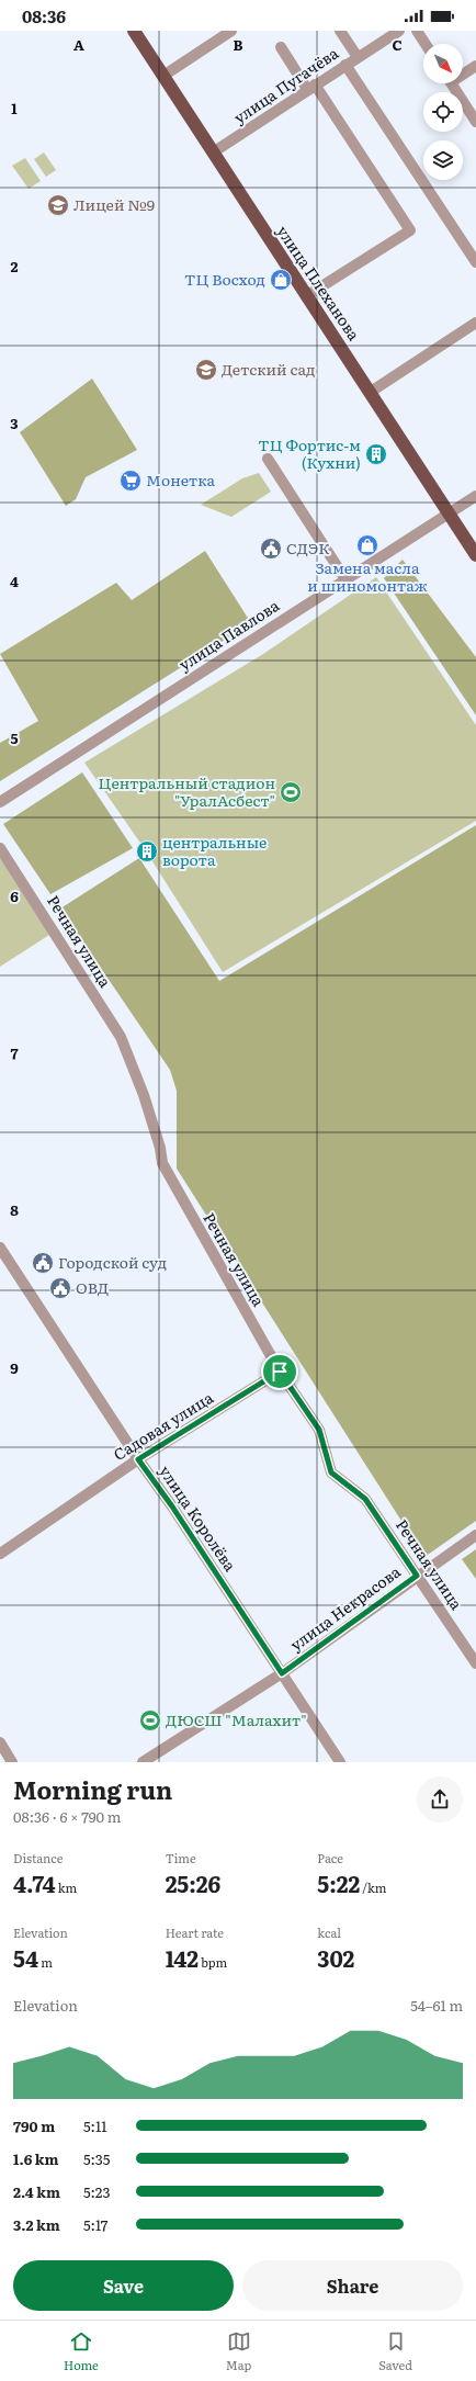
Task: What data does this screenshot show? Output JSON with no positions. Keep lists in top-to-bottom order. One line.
{"streets":{"main road":["улица Плеханова"],"street":["улица Пугачёва","улица Павлова","Речная улица","Садовая улица","улица Королёва","улица Некрасова"]},"crossings":[["улица Пугачёва","улица Плеханова"],["улица Плеханова","улица Павлова"],["Речная улица","Садовая улица"],["Речная улица","улица Некрасова"],["Садовая улица","улица Королёва"],["улица Королёва","улица Некрасова"]],"places":{"school or university":["Лицей №9","Детский сад"],"shop":["ТЦ Восход","Замена масла и шиномонтаж"],"building":["ТЦ Фортис-м (Кухни)","центральные ворота"],"supermarket":["Монетка"],"public building":["СДЭК","Городской суд","ОВД"],"sports":["Центральный стадион \"УралАсбест\"","ДЮСШ \"Малахит\""]},"north":"bottom right","page":{"status":"08:36","heading":["Morning run","08:36 · 6 × 790 m"],"stats":[["Distance","4.74 km"],["Time","25:26"],["Pace","5:22 /km"],["Elevation","54 m"],["Heart rate","142 bpm"],["kcal","302"]],"chart":["Elevation","54–61 m"],"list":[{"name":"790 m","note":"5:11"},{"name":"1.6 km","note":"5:35"},{"name":"2.4 km","note":"5:23"},{"name":"3.2 km","note":"5:17"}],"buttons":["Save","Share"],"tabs":["Home","Map","Saved"]},"grid":{"columns":["A","B","C"],"rows":["1","2","3","4","5","6","7","8","9"]}}
